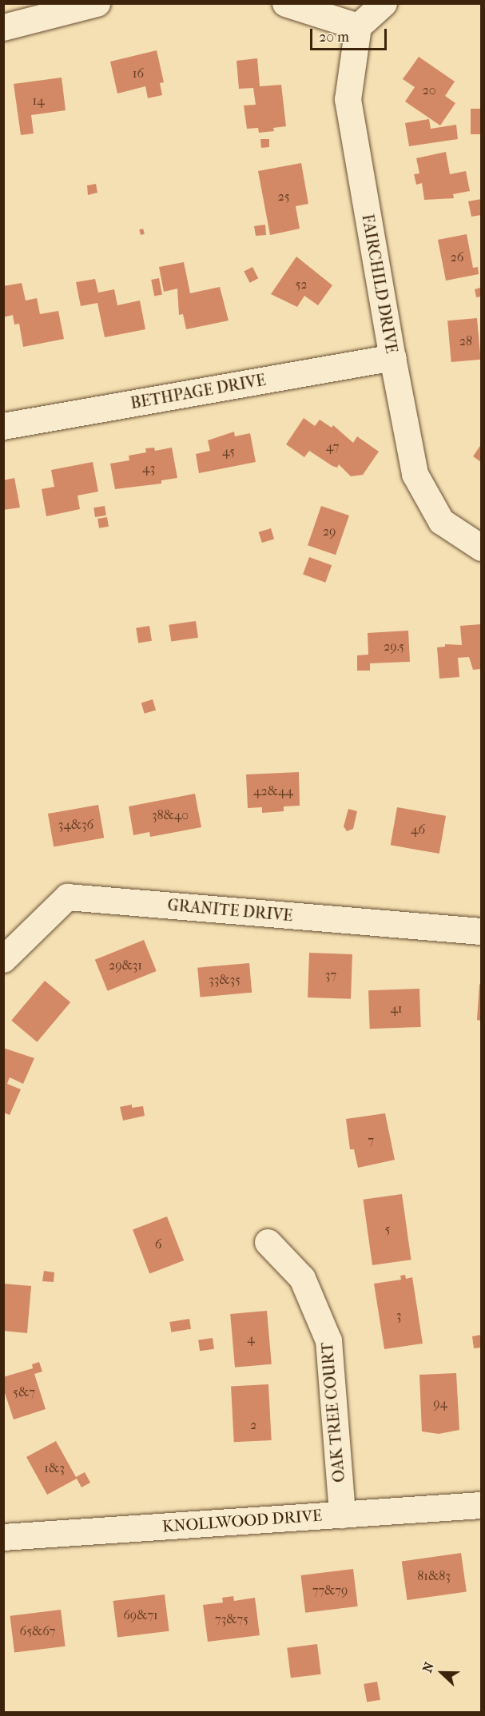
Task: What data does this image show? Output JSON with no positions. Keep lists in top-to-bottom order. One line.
{"streets":{"street":["FAIRCHILD DRIVE","BETHPAGE DRIVE","GRANITE DRIVE","OAK TREE COURT","KNOLLWOOD DRIVE"]},"crossings":[["FAIRCHILD DRIVE","BETHPAGE DRIVE"],["OAK TREE COURT","KNOLLWOOD DRIVE"]],"house_numbers":["16","20","14","25","26","52","28","47","45","43","29","29.5","42&44","38&40","34&36","46","29&31","37","33&35","41","7","5","6","3","4","5&7","94","2","1&3","81&83","77&79","69&71","73&75","65&67"],"scale_bar":"20 m","north":"left"}
